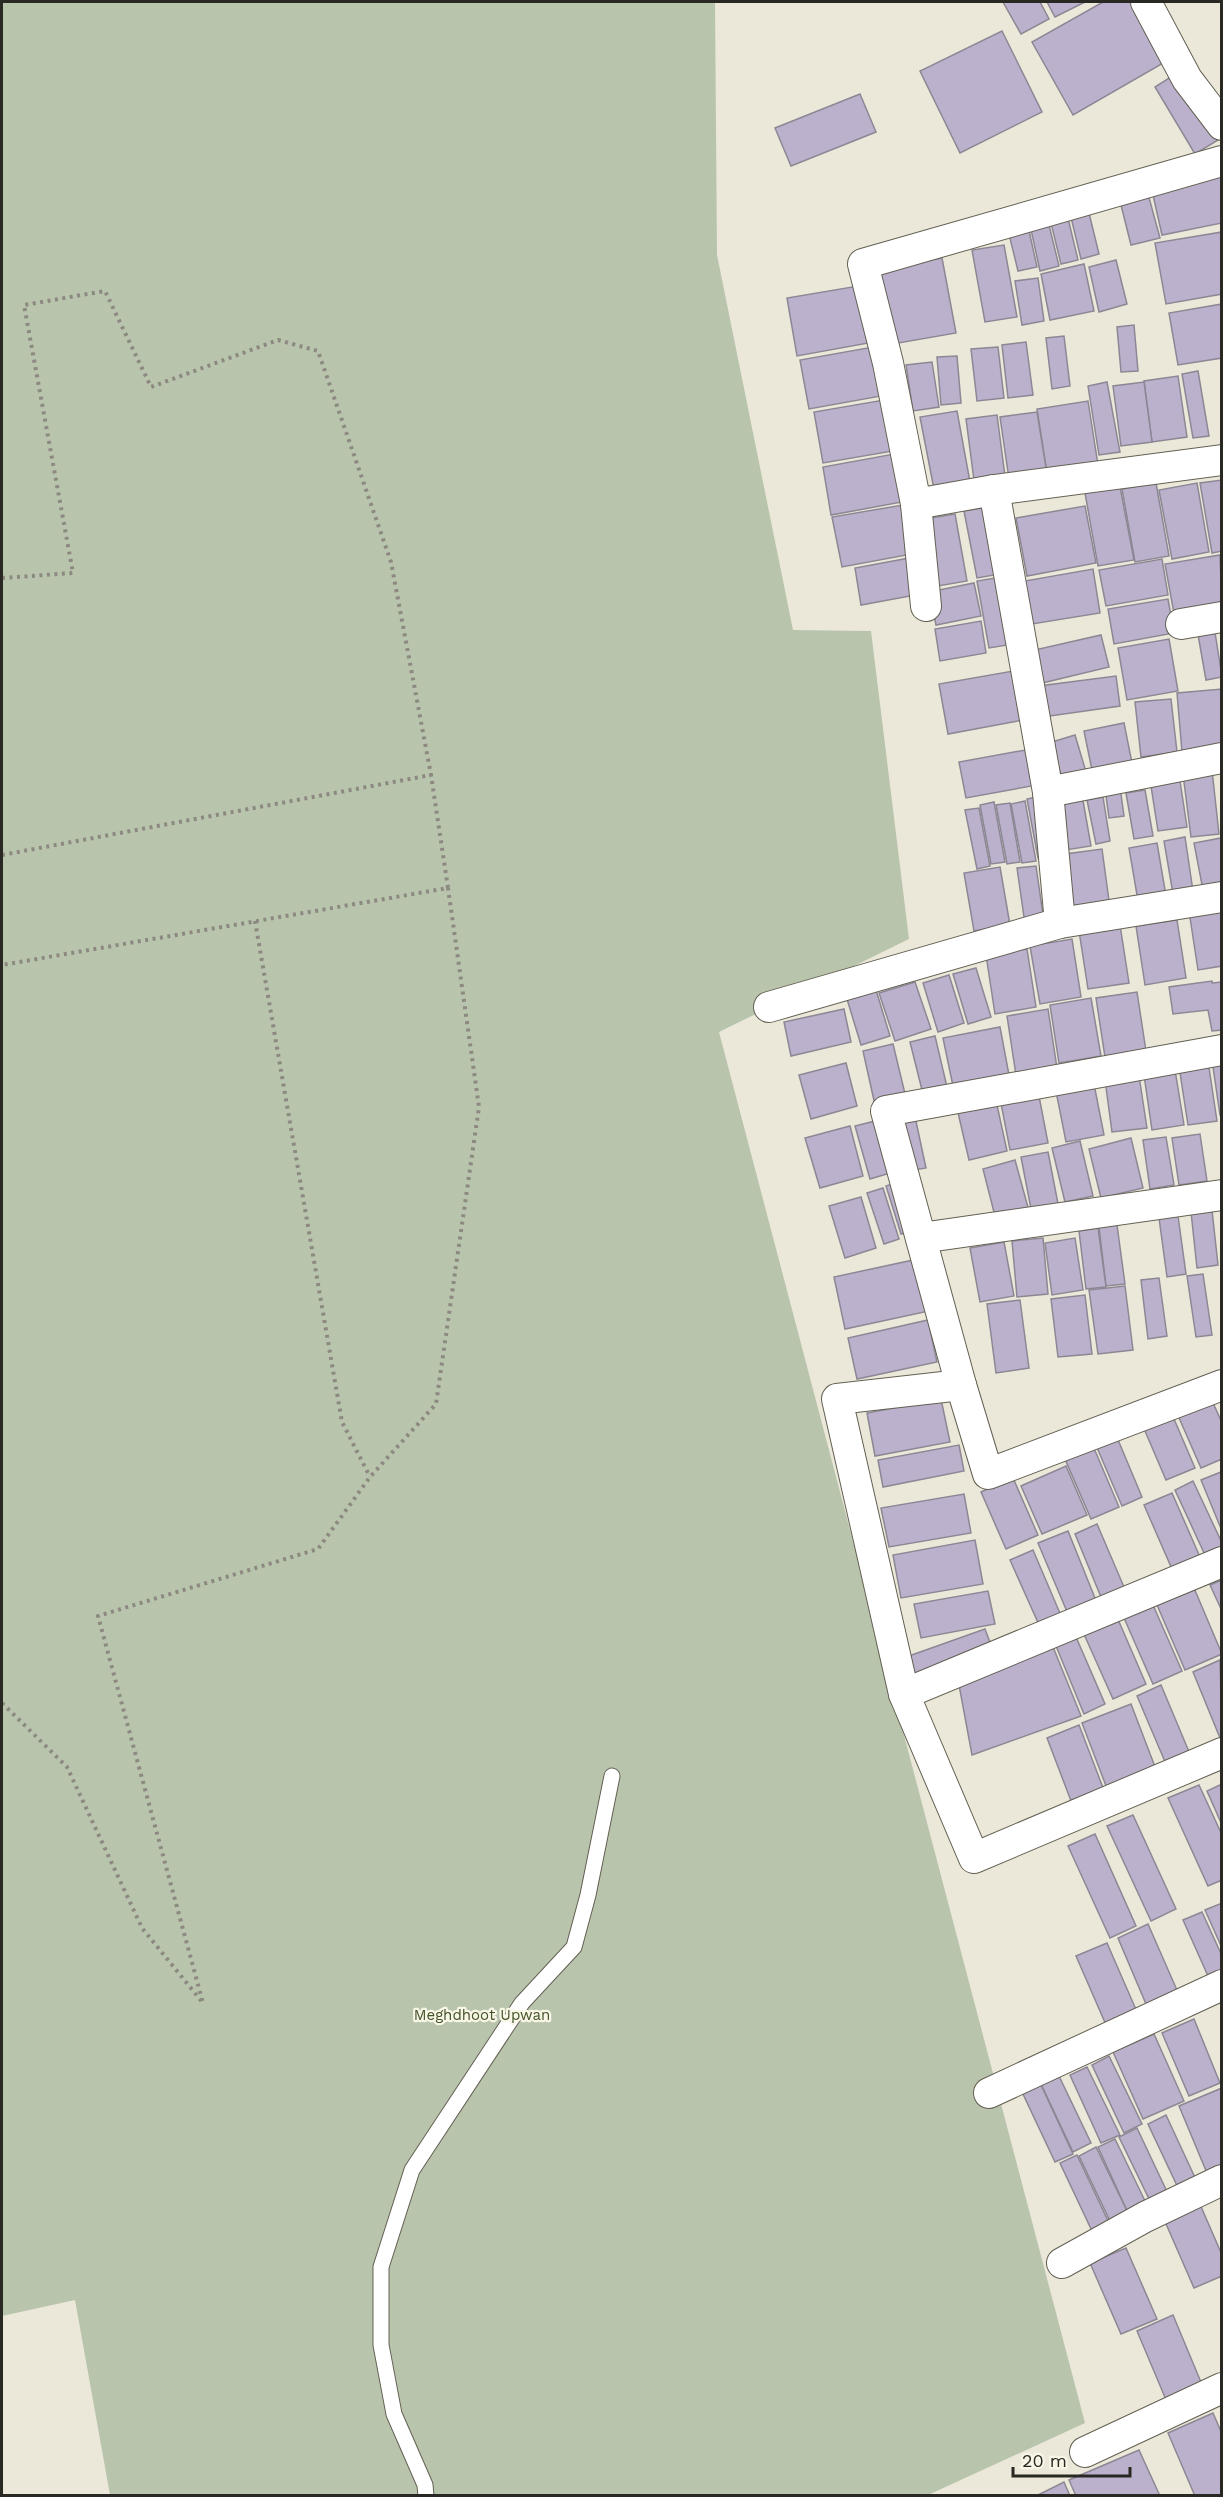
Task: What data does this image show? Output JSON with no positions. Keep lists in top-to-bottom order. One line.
{"parks":["Meghdhoot Upwan"],"scale_bar":"20 m"}
